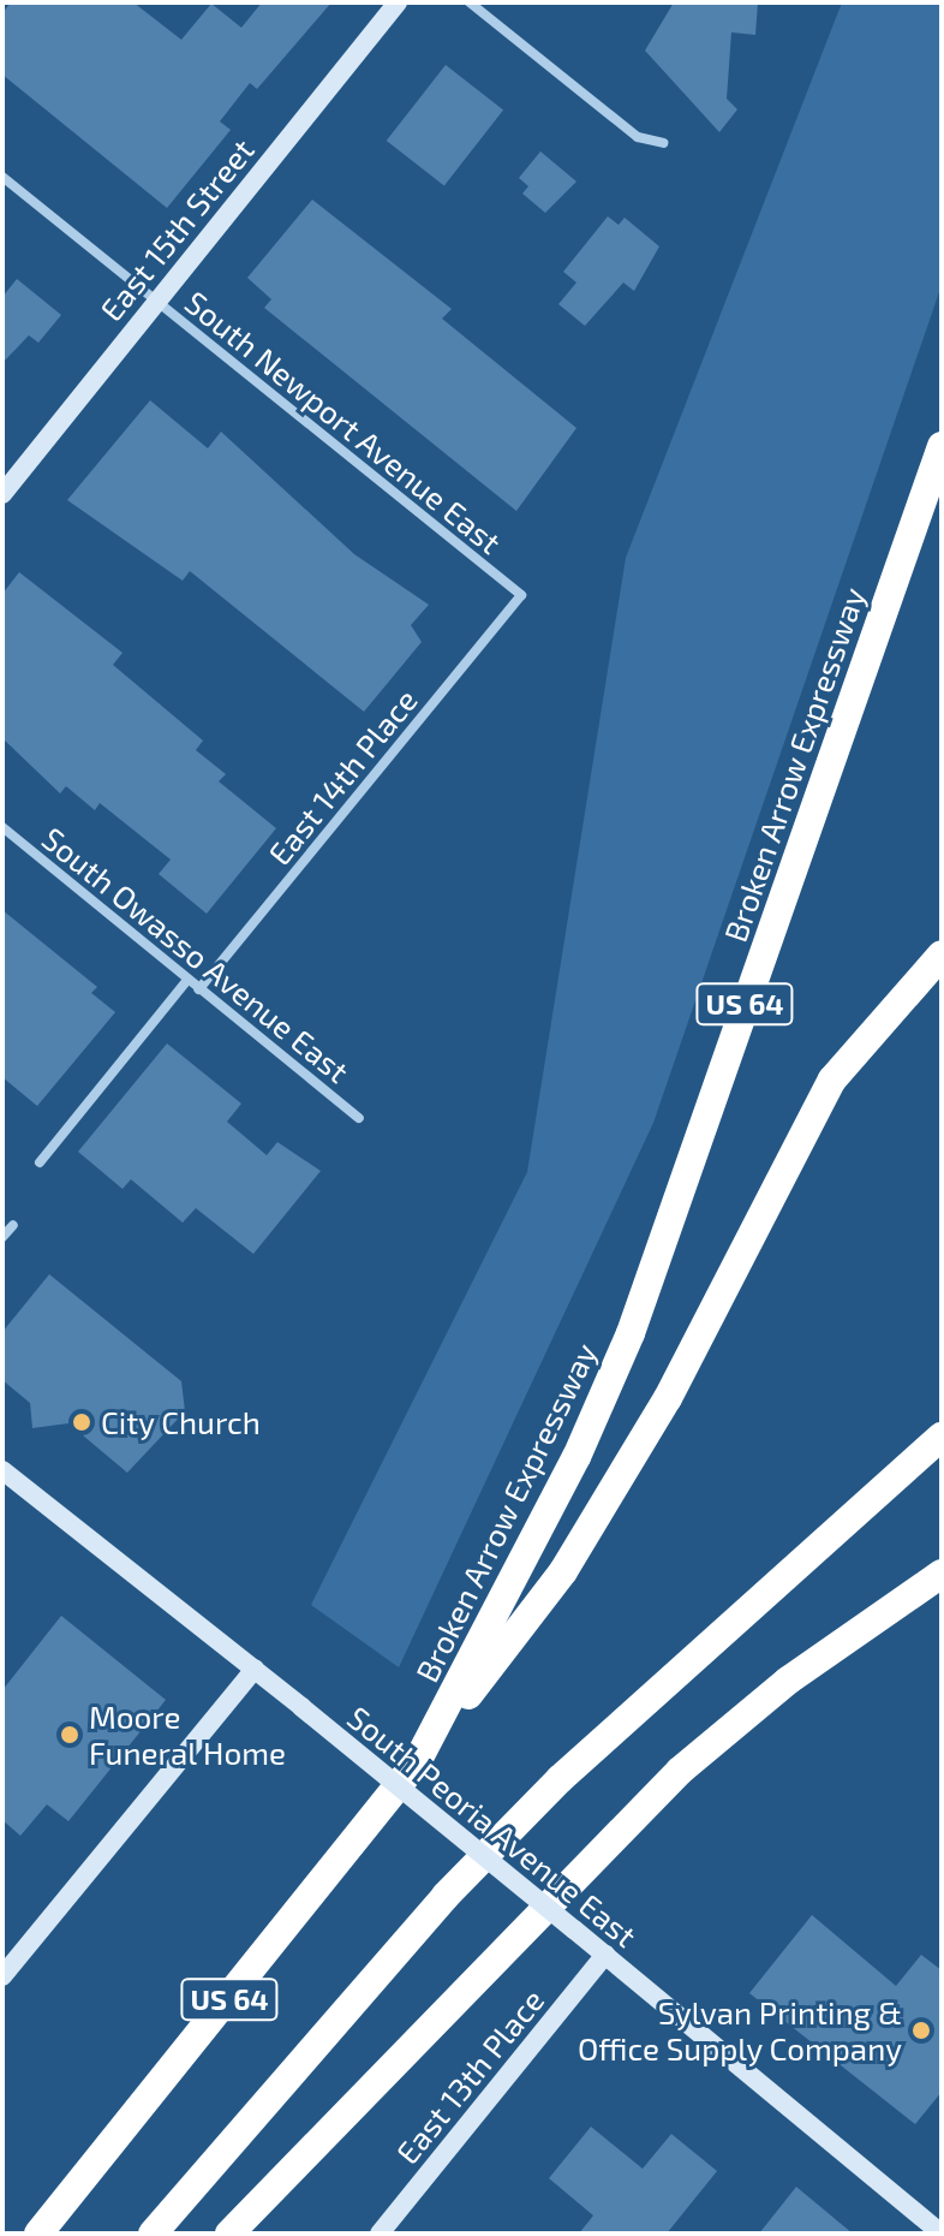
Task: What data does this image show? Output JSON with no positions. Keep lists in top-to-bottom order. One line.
{"streets":{"highway":["Broken Arrow Expressway","US 64"],"main road":["East 15th Street","South Peoria Avenue East","East 13th Place"],"street":["South Newport Avenue East","East 14th Place","South Owasso Avenue East"]},"crossings":[["East 15th Street","South Newport Avenue East"],["South Newport Avenue East","East 14th Place"],["East 14th Place","South Owasso Avenue East"],["South Peoria Avenue East","East 13th Place"]],"places":["City Church","Moore Funeral Home","Sylvan Printing & Office Supply Company"]}
